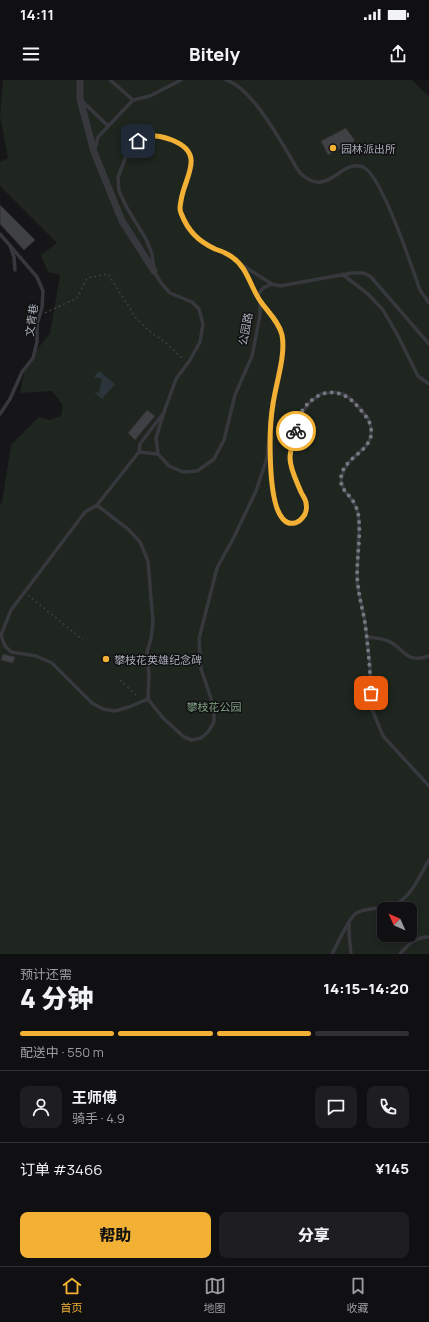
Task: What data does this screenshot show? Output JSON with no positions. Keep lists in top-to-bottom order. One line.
{"streets":{"street":["公园路"],"lane":["文青巷"]},"parks":["攀枝花公园"],"places":["园林派出所","攀枝花英雄纪念碑"],"north":"top left","page":{"status":"14:11","header":"Bitely","heading":["4 分钟","预计还需","14:15–14:20"],"panel":["王师傅","骑手 · 4.9","订单 #3466","¥145"],"bar":"配送中 · 550 m","buttons":["帮助","分享"],"tabs":["首页","地图","收藏"]}}
